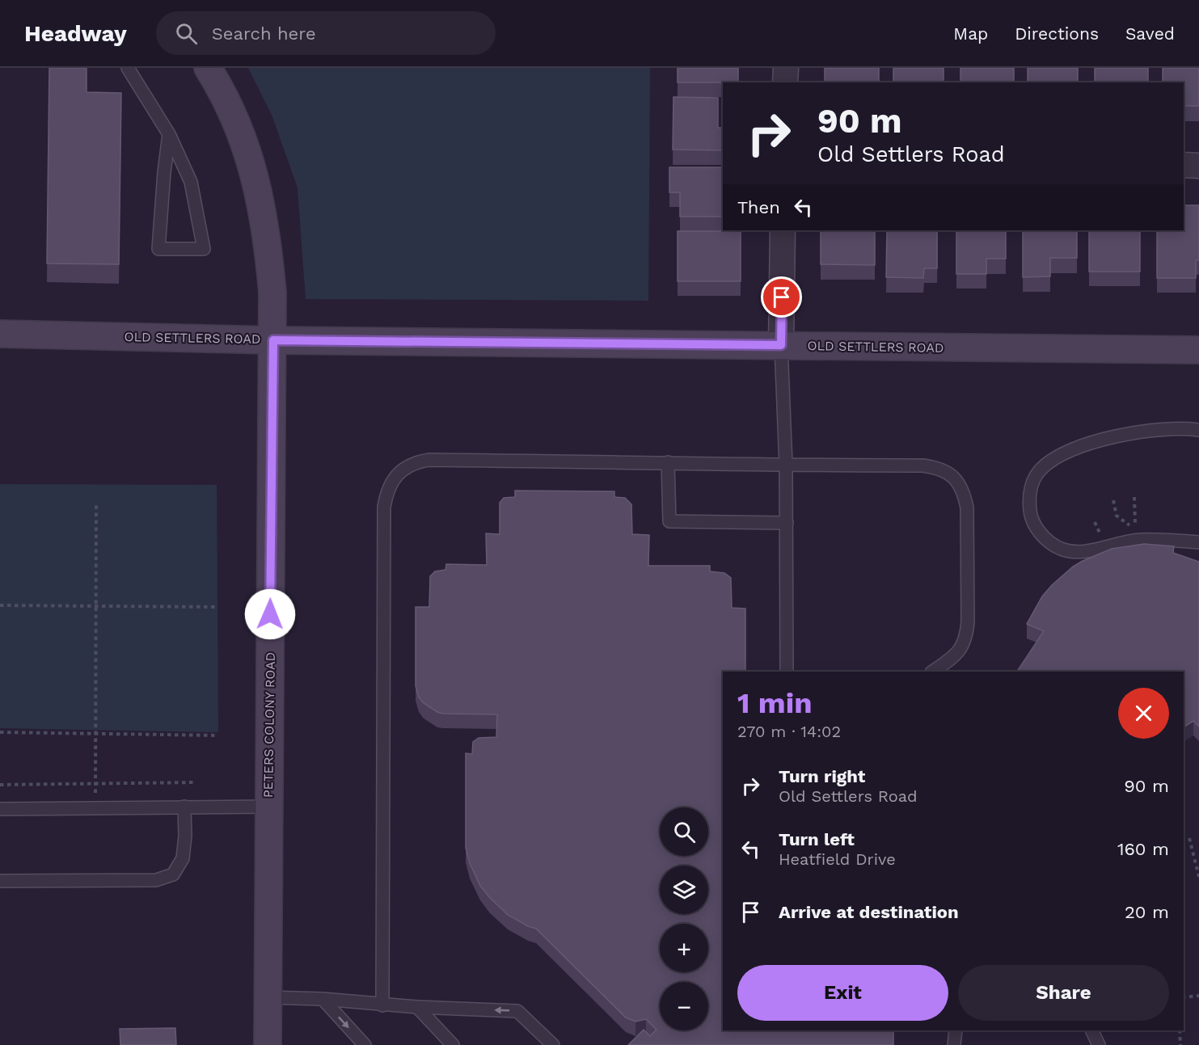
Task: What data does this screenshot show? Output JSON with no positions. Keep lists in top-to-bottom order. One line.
{"streets":{"main road":["OLD SETTLERS ROAD","PETERS COLONY ROAD"]},"crossings":[["OLD SETTLERS ROAD","PETERS COLONY ROAD"]],"page":{"header":"Headway","search":"Search here","nav":["Map","Directions","Saved"],"turn":["90 m","Old Settlers Road"],"then":"Then","heading":["1 min","270 m · 14:02"],"list":[{"name":"Turn right","note":"Old Settlers Road","value":"90 m"},{"name":"Turn left","note":"Heatfield Drive","value":"160 m"},{"name":"Arrive at destination","value":"20 m"}],"map_buttons":["+","−"],"buttons":["Exit","Share"]}}
